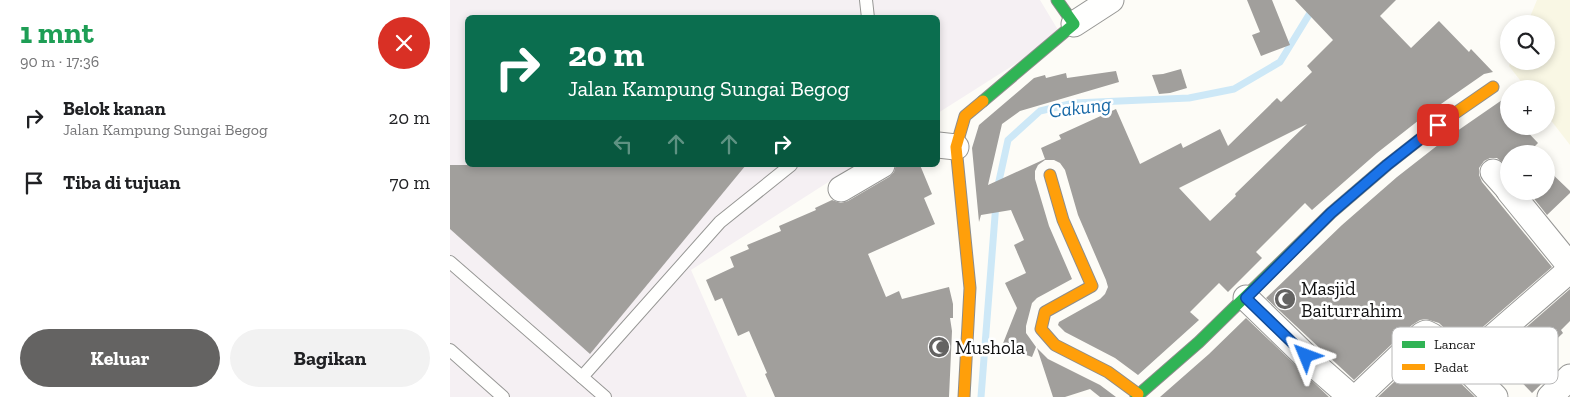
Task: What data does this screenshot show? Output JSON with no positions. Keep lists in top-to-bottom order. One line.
{"water":["Cakung"],"places":{"mosque":["Masjid Baiturrahim","Mushola"]},"legend":["Lancar","Padat"],"page":{"heading":["1 mnt","90 m · 17:36"],"map_buttons":["+","−"],"turn":["20 m","Jalan Kampung Sungai Begog"],"list":[{"name":"Belok kanan","note":"Jalan Kampung Sungai Begog","value":"20 m"},{"name":"Tiba di tujuan","value":"70 m"}],"buttons":["Keluar","Bagikan"]}}
